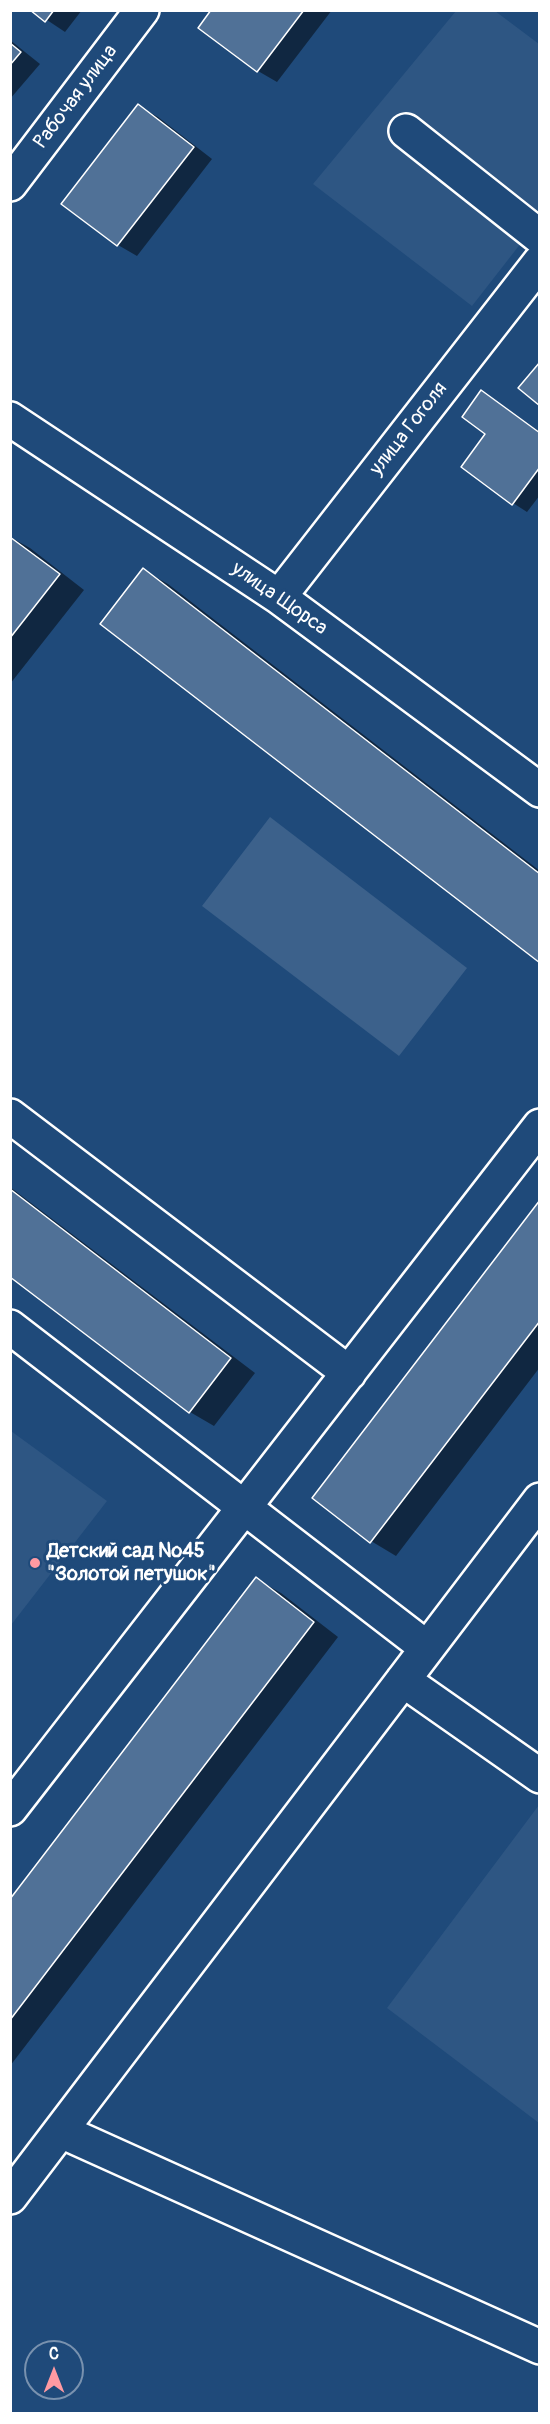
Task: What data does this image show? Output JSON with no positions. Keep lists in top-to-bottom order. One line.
{"streets":{"street":["Рабочая улица","улица Гоголя","улица Щорса"]},"crossings":[["улица Гоголя","улица Щорса"]],"places":["Детский сад №45 \"Золотой петушок\""],"north":"top"}
